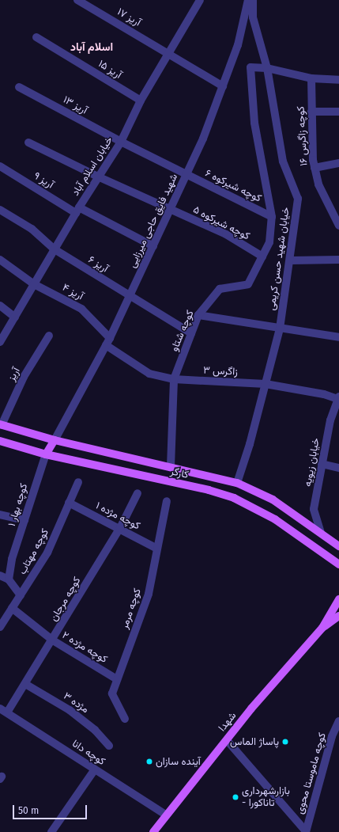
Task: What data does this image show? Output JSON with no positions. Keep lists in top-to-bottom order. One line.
{"streets":{"main road":["کارگر","شهدا"],"street":["آریز ۱۷","آریز ۱۵","آریز ۱۳","کوچه زاگرس ۱۶","خیابان اسلام آباد","آریز ۹","کوچه شیرکوه ۶","شهید فایق حاجی میرزایی","کوچه شیرکوه ۵","خیابان شهید حسن کریمی","آریز ۶","آریز ۴","کوچه شتاو","زاگرس ۳","آریز","خیابان زیویه","کوچه بهار ۱","کوچه مژده ۱","کوچه مهتاب","کوچه مرجان","کوچه مرمر","کوچه مژده ۲","مژده ۳","کوچه دانا","کوچه ماموستا محوی"]},"crossings":[["آریز ۱۷","خیابان اسلام آباد"],["آریز ۱۷","شهید فایق حاجی میرزایی"],["آریز ۱۵","خیابان اسلام آباد"],["آریز ۱۳","خیابان اسلام آباد"],["آریز ۱۳","کوچه شیرکوه ۶"],["آریز ۱۳","شهید فایق حاجی میرزایی"],["خیابان اسلام آباد","آریز ۹"],["خیابان اسلام آباد","کوچه شیرکوه ۵"],["خیابان اسلام آباد","آریز ۶"],["خیابان اسلام آباد","آریز ۴"],["آریز ۹","شهید فایق حاجی میرزایی"],["کوچه شیرکوه ۶","شهید فایق حاجی میرزایی"],["کوچه شیرکوه ۶","کوچه شتاو"],["شهید فایق حاجی میرزایی","کوچه شیرکوه ۵"],["شهید فایق حاجی میرزایی","آریز ۶"],["شهید فایق حاجی میرزایی","آریز ۴"],["شهید فایق حاجی میرزایی","کارگر"],["کوچه شیرکوه ۵","کوچه شتاو"],["خیابان شهید حسن کریمی","کوچه شتاو"],["خیابان شهید حسن کریمی","زاگرس ۳"],["خیابان شهید حسن کریمی","کارگر"],["آریز ۶","کوچه شتاو"],["آریز ۴","کوچه شتاو"],["آریز ۴","زاگرس ۳"],["کوچه شتاو","زاگرس ۳"],["کوچه شتاو","کارگر"],["زاگرس ۳","خیابان زیویه"],["آریز","کارگر"],["خیابان زیویه","کارگر"],["کارگر","کوچه بهار ۱"],["کوچه مژده ۱","کوچه مهتاب"],["کوچه مژده ۱","کوچه مرجان"],["کوچه مژده ۱","کوچه مرمر"],["کوچه مهتاب","کوچه مژده ۲"],["کوچه مرجان","کوچه مژده ۲"],["کوچه مرجان","مژده ۳"],["کوچه مرجان","کوچه دانا"],["کوچه مرمر","کوچه مژده ۲"],["شهدا","کوچه دانا"]],"districts":["اسلام آباد"],"places":["پاساژ الماس","آینده سازان","بازارشهرداری - تاناکورا"],"scale_bar":"50 m"}
